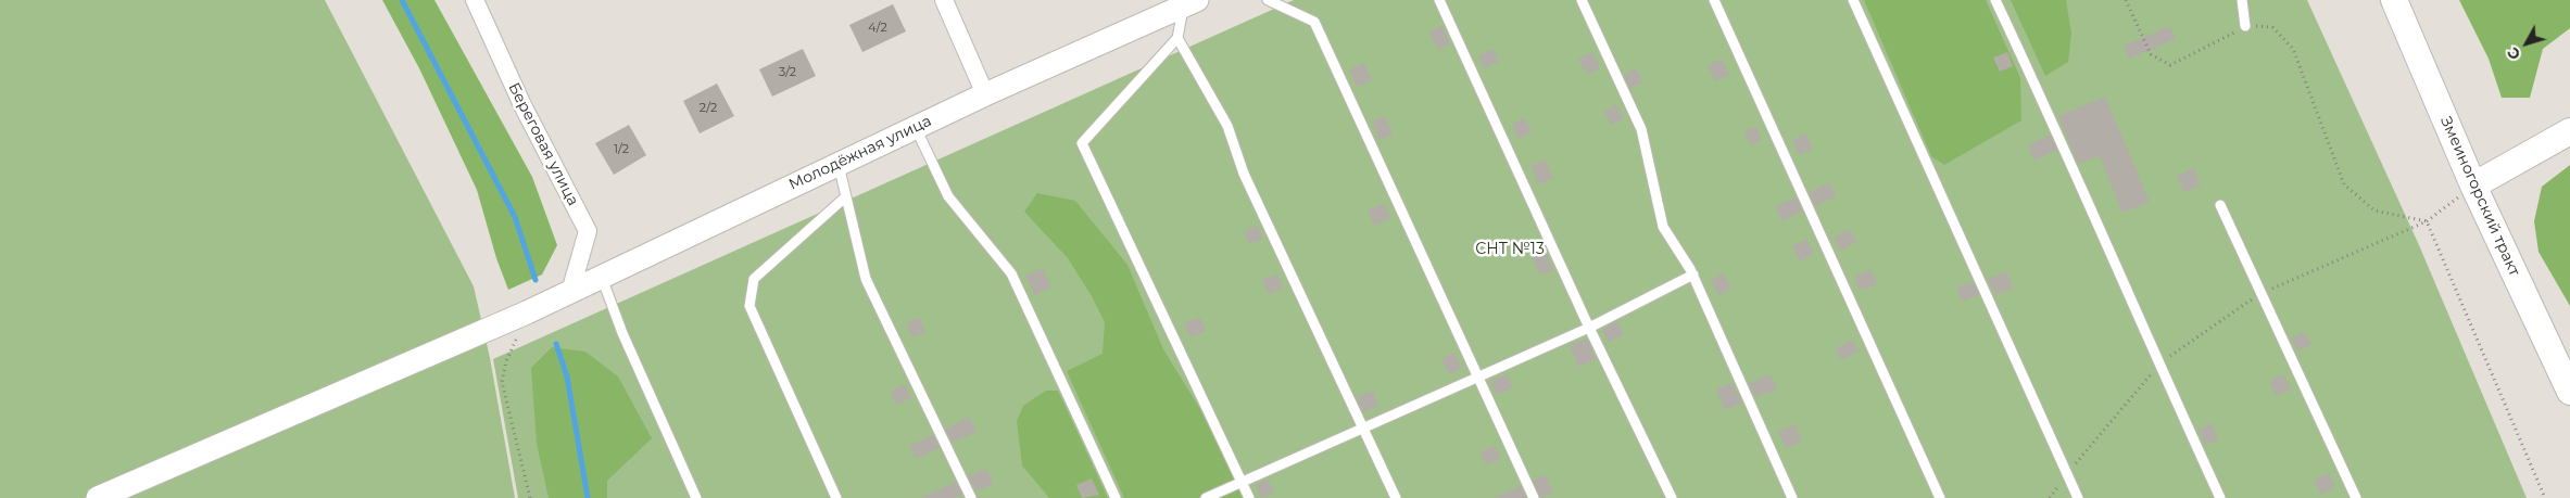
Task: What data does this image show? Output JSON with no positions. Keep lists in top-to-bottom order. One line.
{"streets":{"main road":["Змеиногорский тракт"],"street":["Береговая улица","Молодёжная улица"]},"crossings":[["Береговая улица","Молодёжная улица"]],"parks":["СНТ №13"],"house_numbers":["4/2","3/2","2/2","1/2"],"north":"bottom left"}
